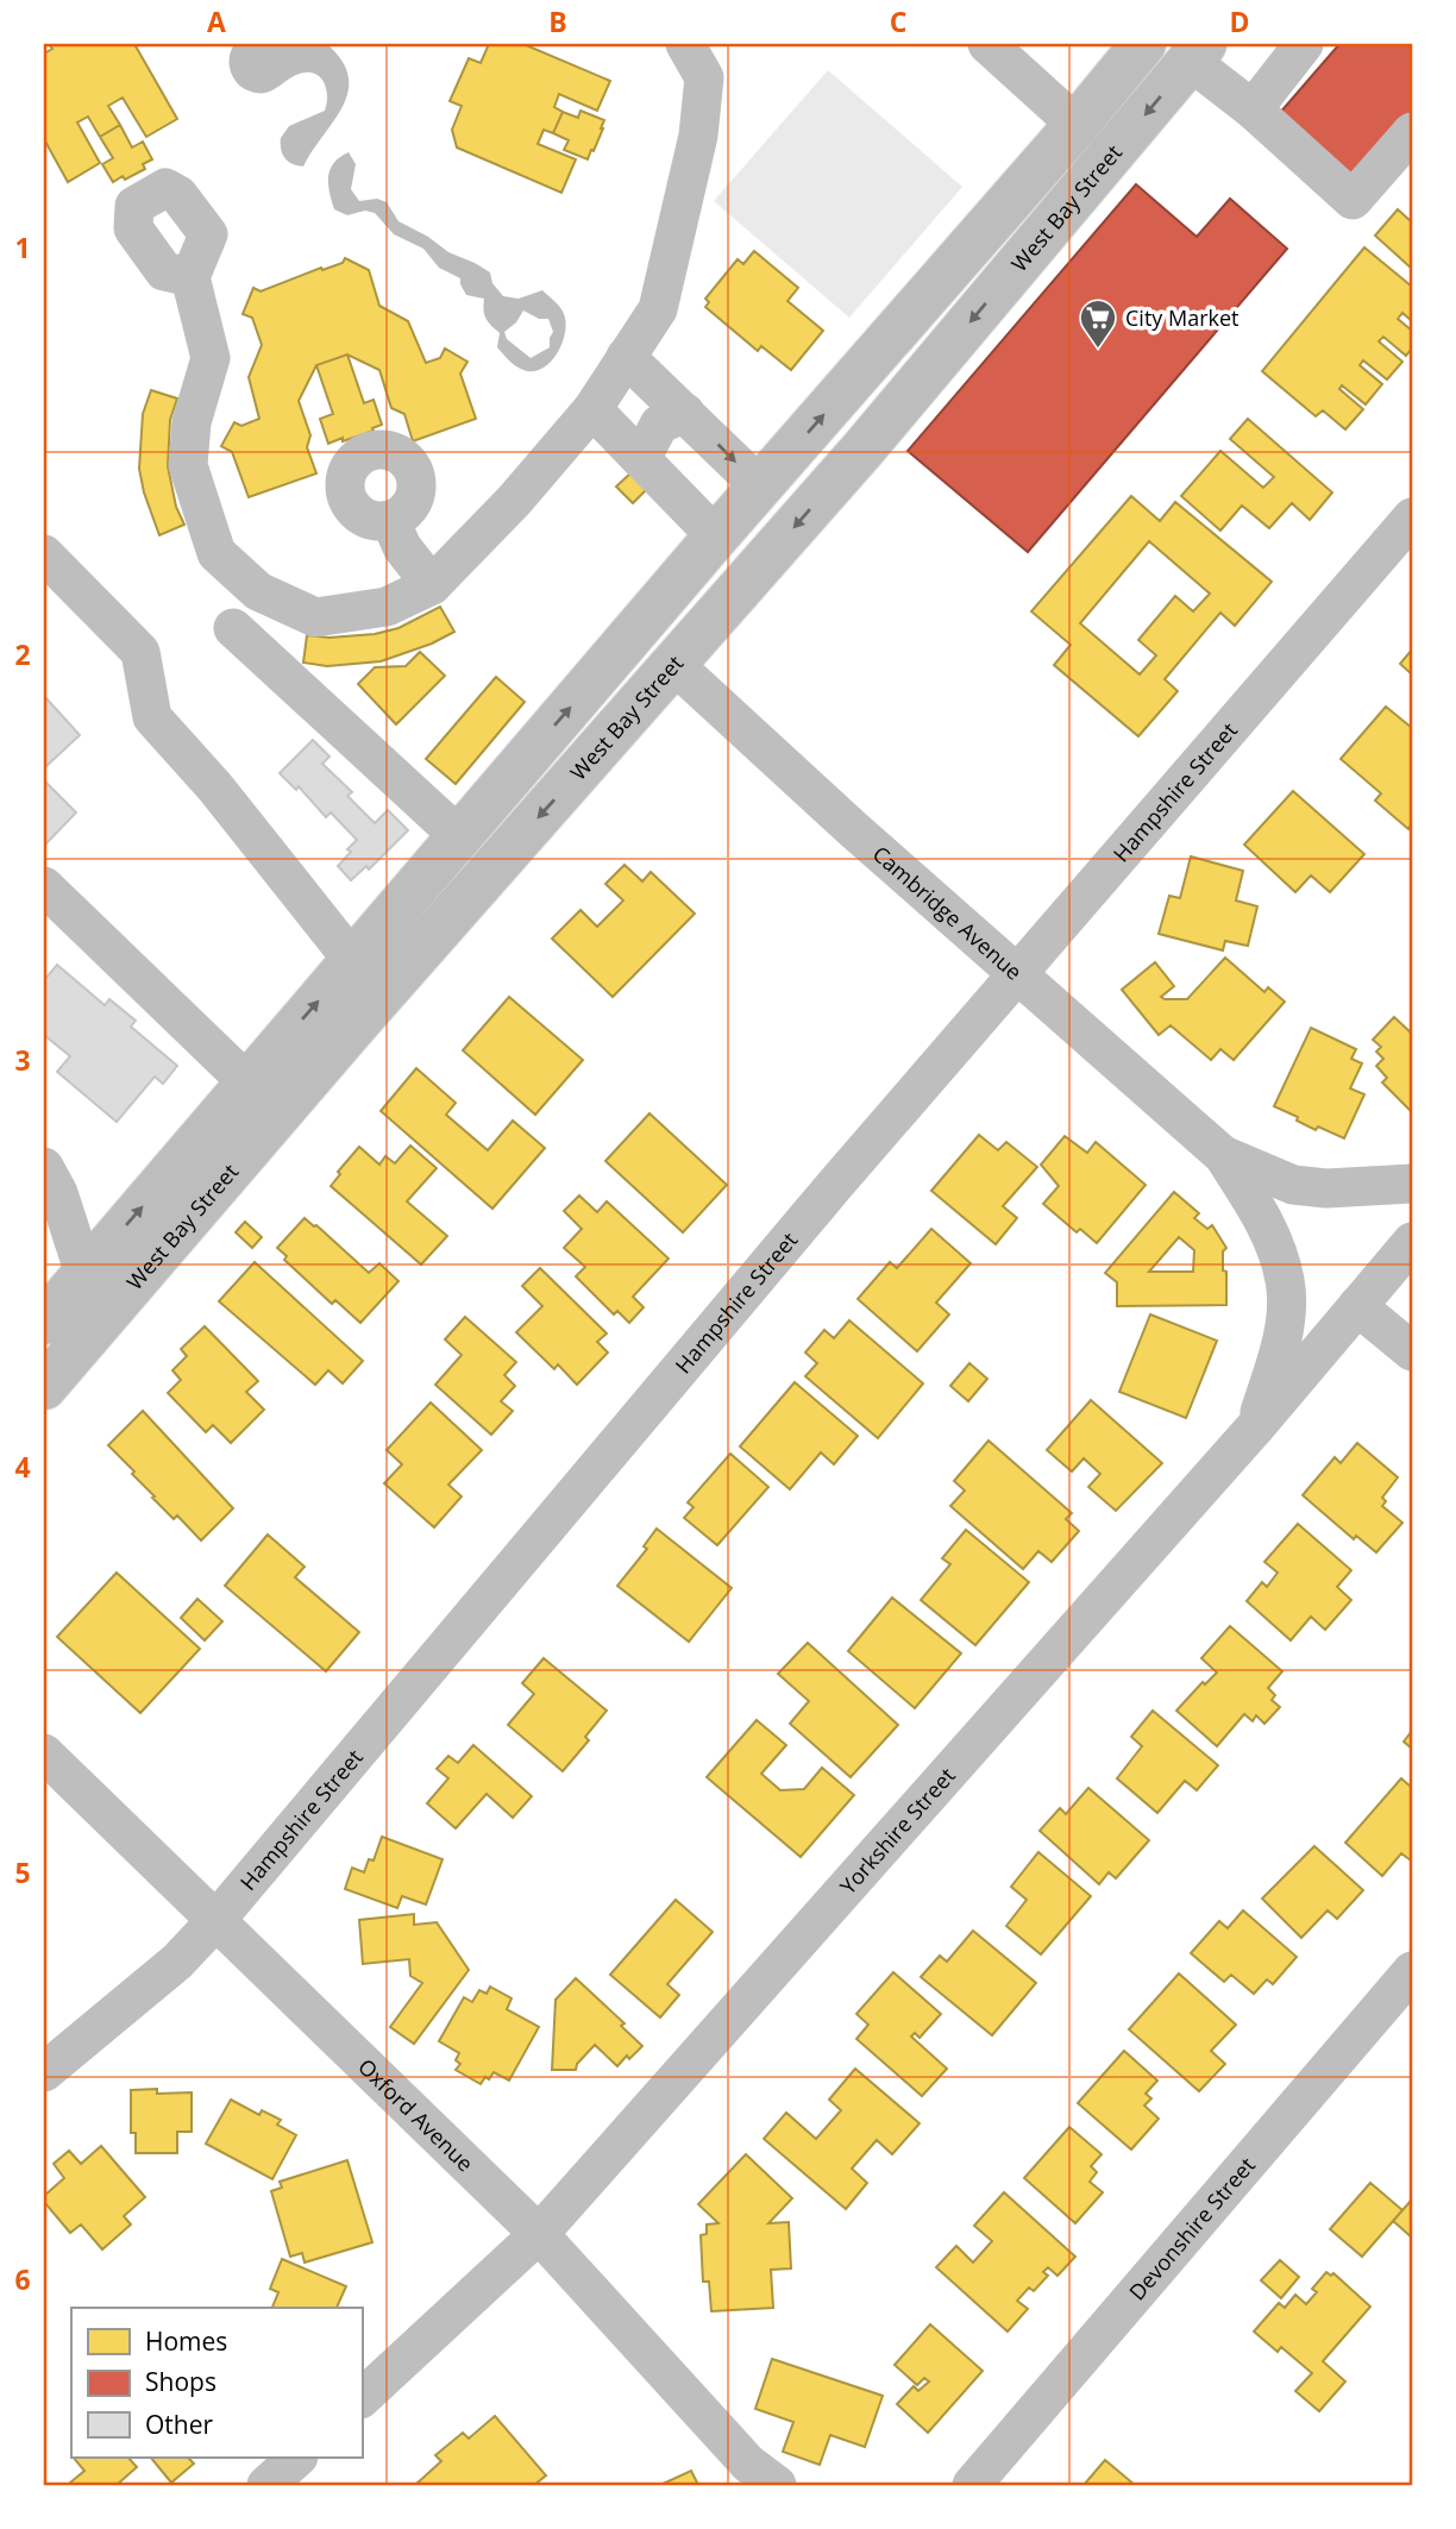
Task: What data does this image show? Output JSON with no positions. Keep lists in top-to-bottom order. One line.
{"streets":{"main road":["West Bay Street"],"street":["Hampshire Street","Cambridge Avenue","Yorkshire Street","Oxford Avenue","Devonshire Street"]},"crossings":[["West Bay Street","Cambridge Avenue"],["Hampshire Street","Cambridge Avenue"],["Hampshire Street","Oxford Avenue"],["Cambridge Avenue","Yorkshire Street"],["Yorkshire Street","Oxford Avenue"]],"places":{"supermarket":["City Market"]},"legend":["Homes","Shops","Other"],"grid":{"columns":["A","B","C","D"],"rows":["1","2","3","4","5","6"]}}
